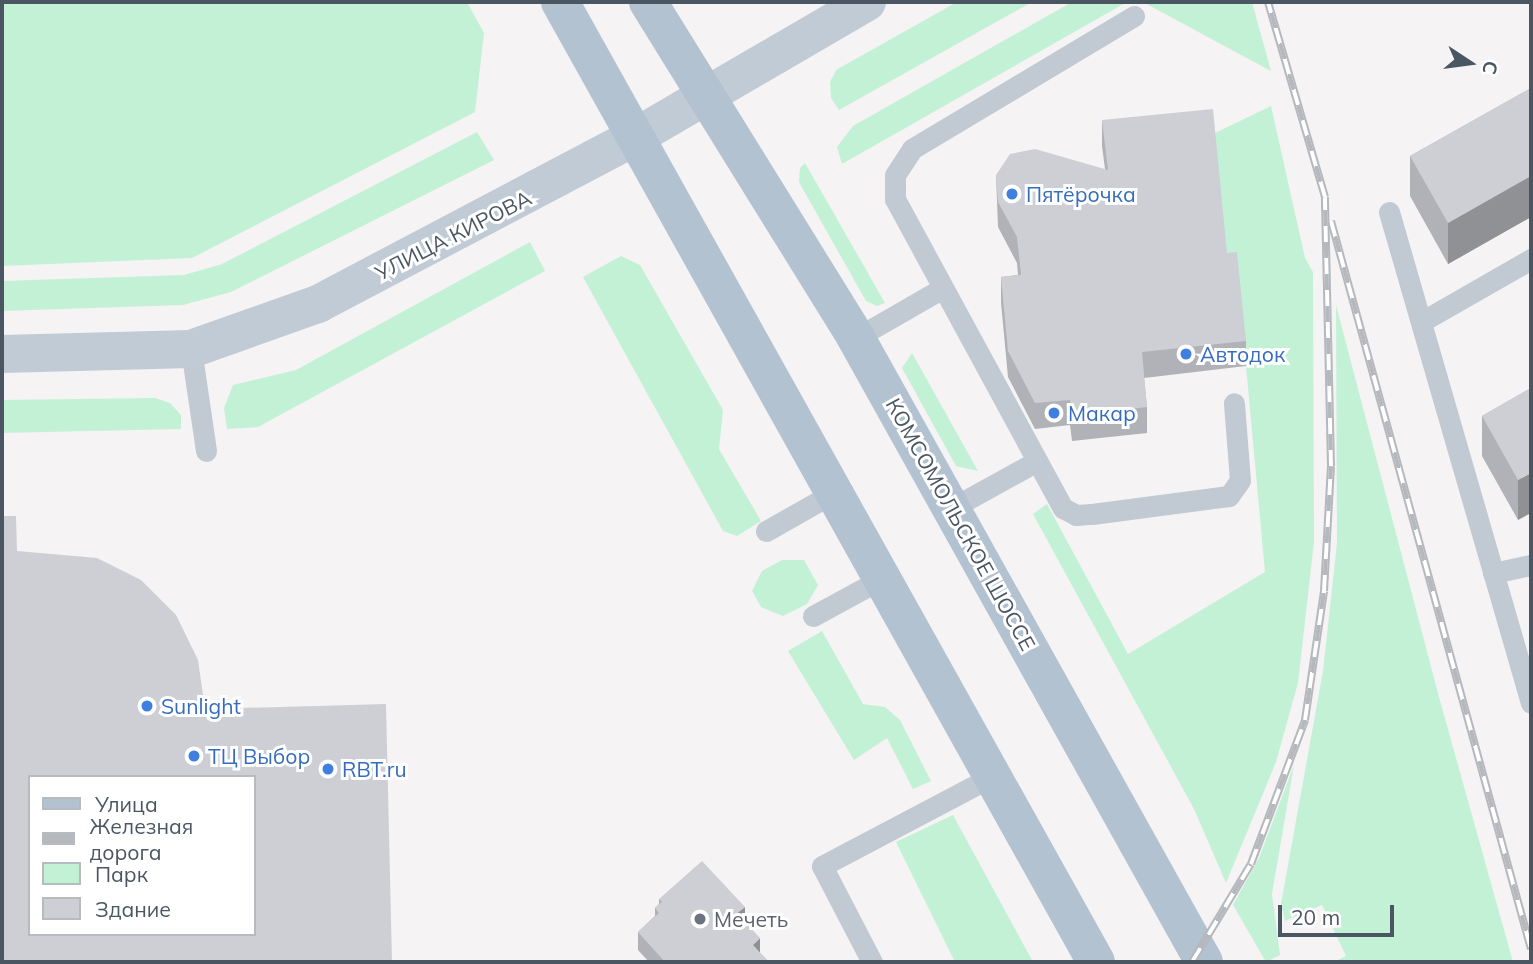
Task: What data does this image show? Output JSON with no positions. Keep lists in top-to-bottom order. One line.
{"streets":{"main road":["УЛИЦА КИРОВА","КОМСОМОЛЬСКОЕ ШОССЕ"]},"crossings":[["УЛИЦА КИРОВА","КОМСОМОЛЬСКОЕ ШОССЕ"]],"places":["Пятёрочка","Автодок","Макар","Sunlight","ТЦ Выбор","RBT.ru","Мечеть"],"legend":["Улица","Железная дорога","Парк","Здание"],"scale_bar":"20 m","north":"right"}
